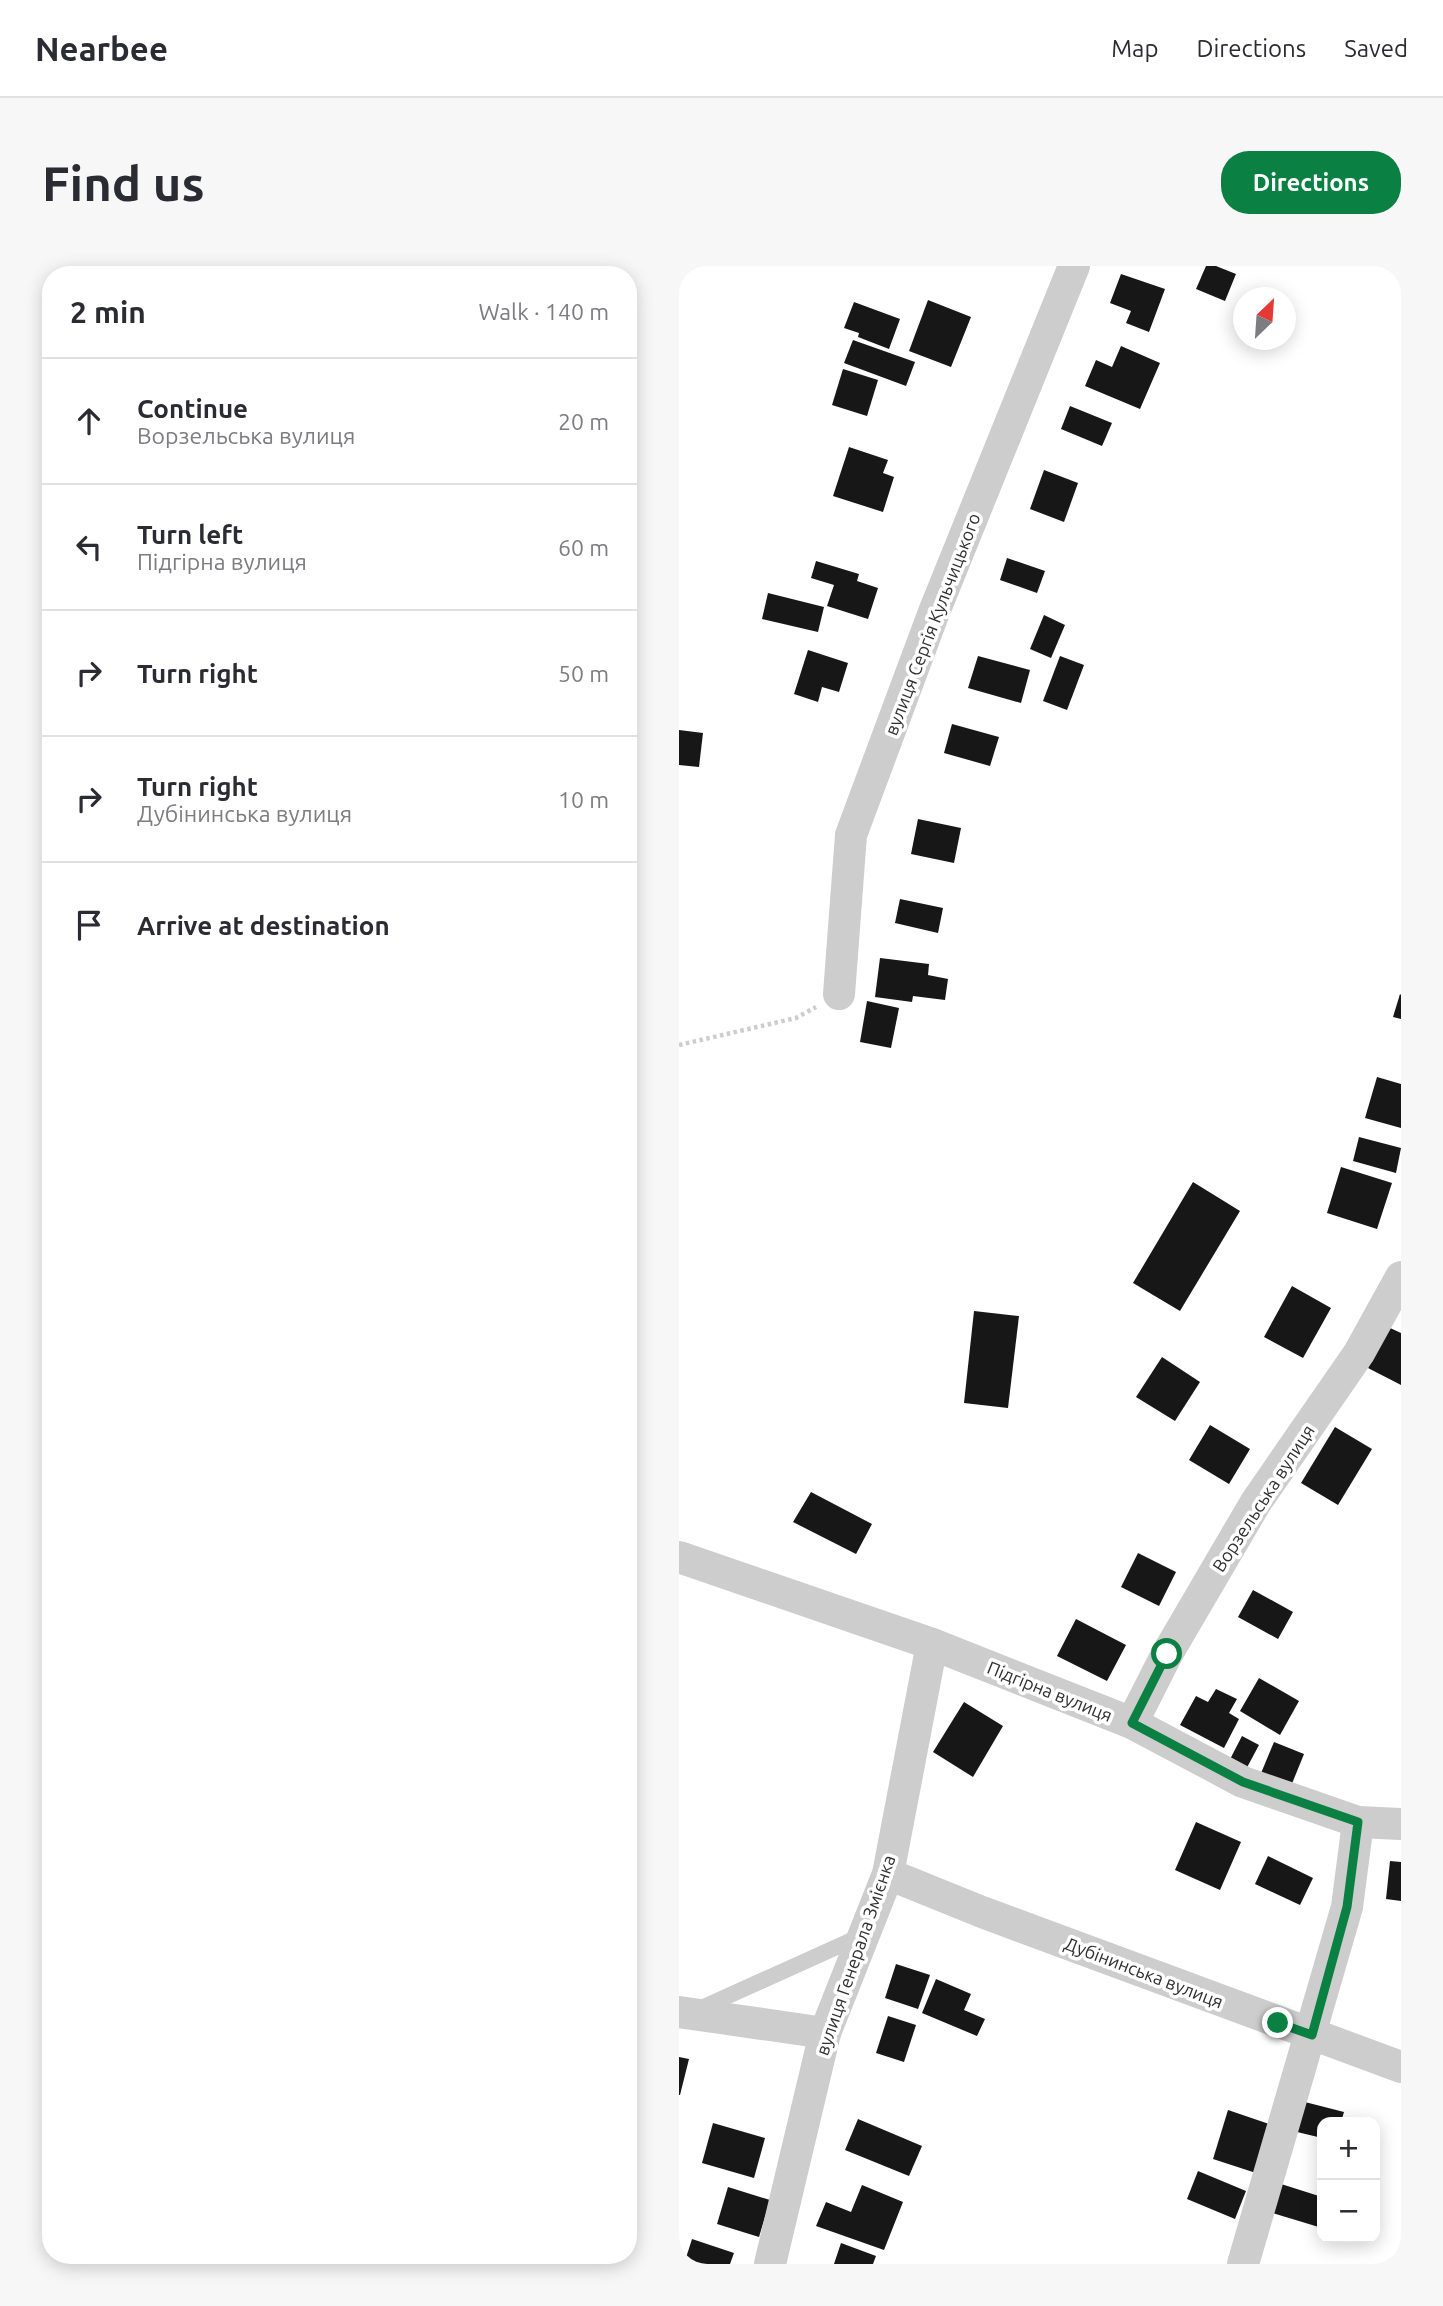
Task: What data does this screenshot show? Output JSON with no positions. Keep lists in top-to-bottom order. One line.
{"streets":{"street":["вулиця Сергія Кульчицького","Ворзельська вулиця","Підгірна вулиця","вулиця Генерала Змієнка","Дубінинська вулиця"]},"crossings":[["Ворзельська вулиця","Підгірна вулиця"],["Підгірна вулиця","вулиця Генерала Змієнка"],["вулиця Генерала Змієнка","Дубінинська вулиця"]],"north":"top right","page":{"header":"Nearbee","nav":["Map","Directions","Saved"],"buttons":"Directions","title":"Find us","heading":["2 min","Walk · 140 m"],"list":[["Continue","Ворзельська вулиця","20 m"],["Turn left","Підгірна вулиця","60 m"],["Turn right","50 m"],["Turn right","Дубінинська вулиця","10 m"],"Arrive at destination"],"map_buttons":["+","−"]}}
